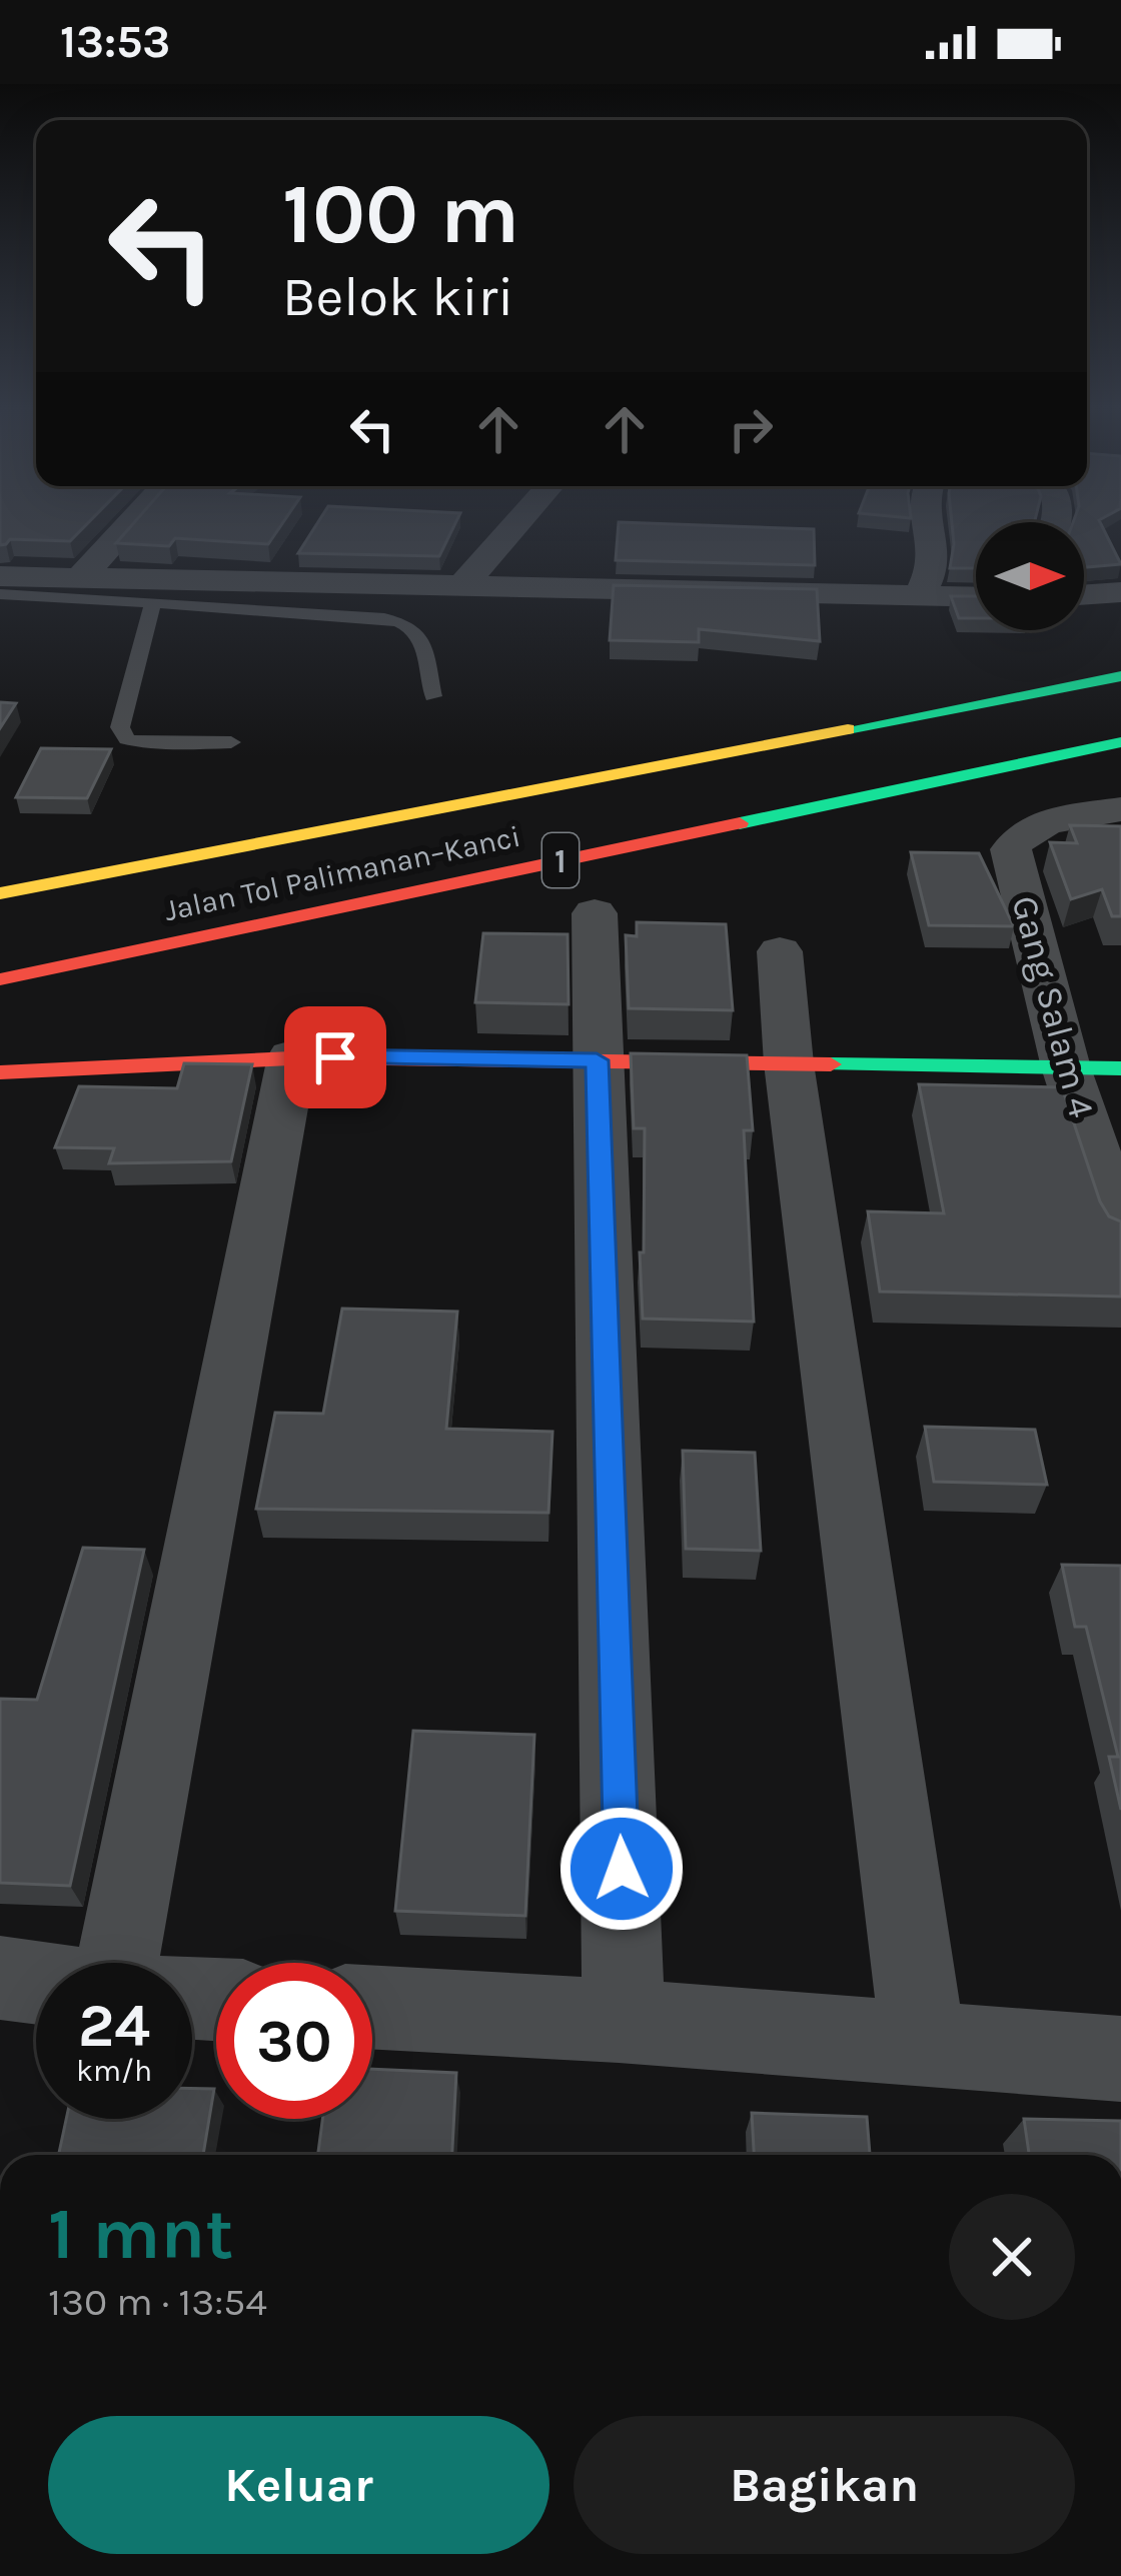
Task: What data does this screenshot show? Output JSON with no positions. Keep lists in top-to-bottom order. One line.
{"streets":{"main road":["1","Jalan Tol Palimanan–Kanci"],"street":["Gang Salam 4"]},"north":"right","page":{"status":"13:53","turn":["100 m","Belok kiri"],"speed":"24 km/h","limit":"30","heading":["1 mnt","130 m · 13:54"],"buttons":["Keluar","Bagikan"]}}
